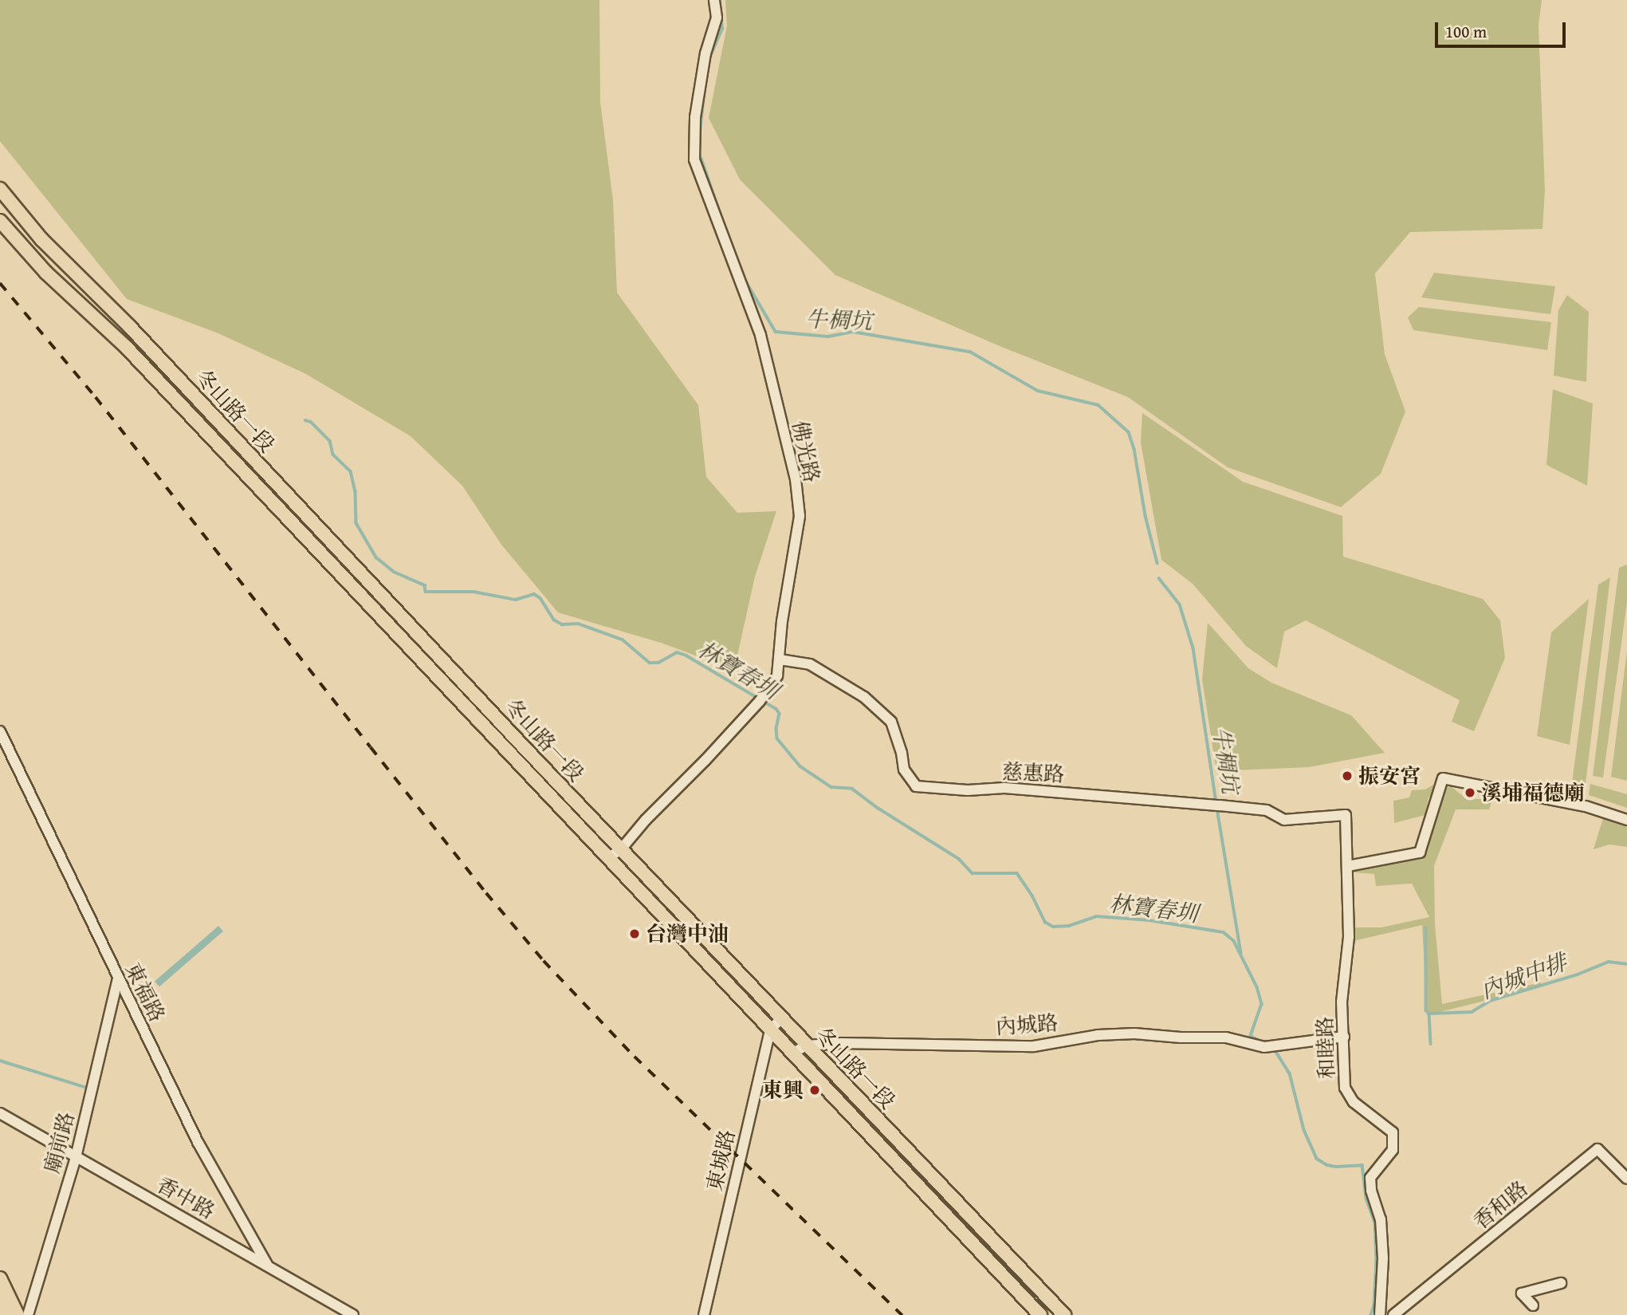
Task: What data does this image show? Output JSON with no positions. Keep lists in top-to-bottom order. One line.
{"streets":{"main road":["冬山路一段"],"street":["佛光路","慈惠路","東福路","內城路","和睦路","廟前路","東城路","香中路","香和路"]},"crossings":[["冬山路一段","佛光路"],["冬山路一段","內城路"],["冬山路一段","東城路"],["佛光路","慈惠路"],["慈惠路","和睦路"],["東福路","廟前路"],["東福路","香中路"],["內城路","和睦路"],["廟前路","香中路"]],"water":["牛椆坑","林寶春圳","內城中排"],"places":["振安宮","溪埔福德廟","台灣中油","東興"],"scale_bar":"100 m"}
